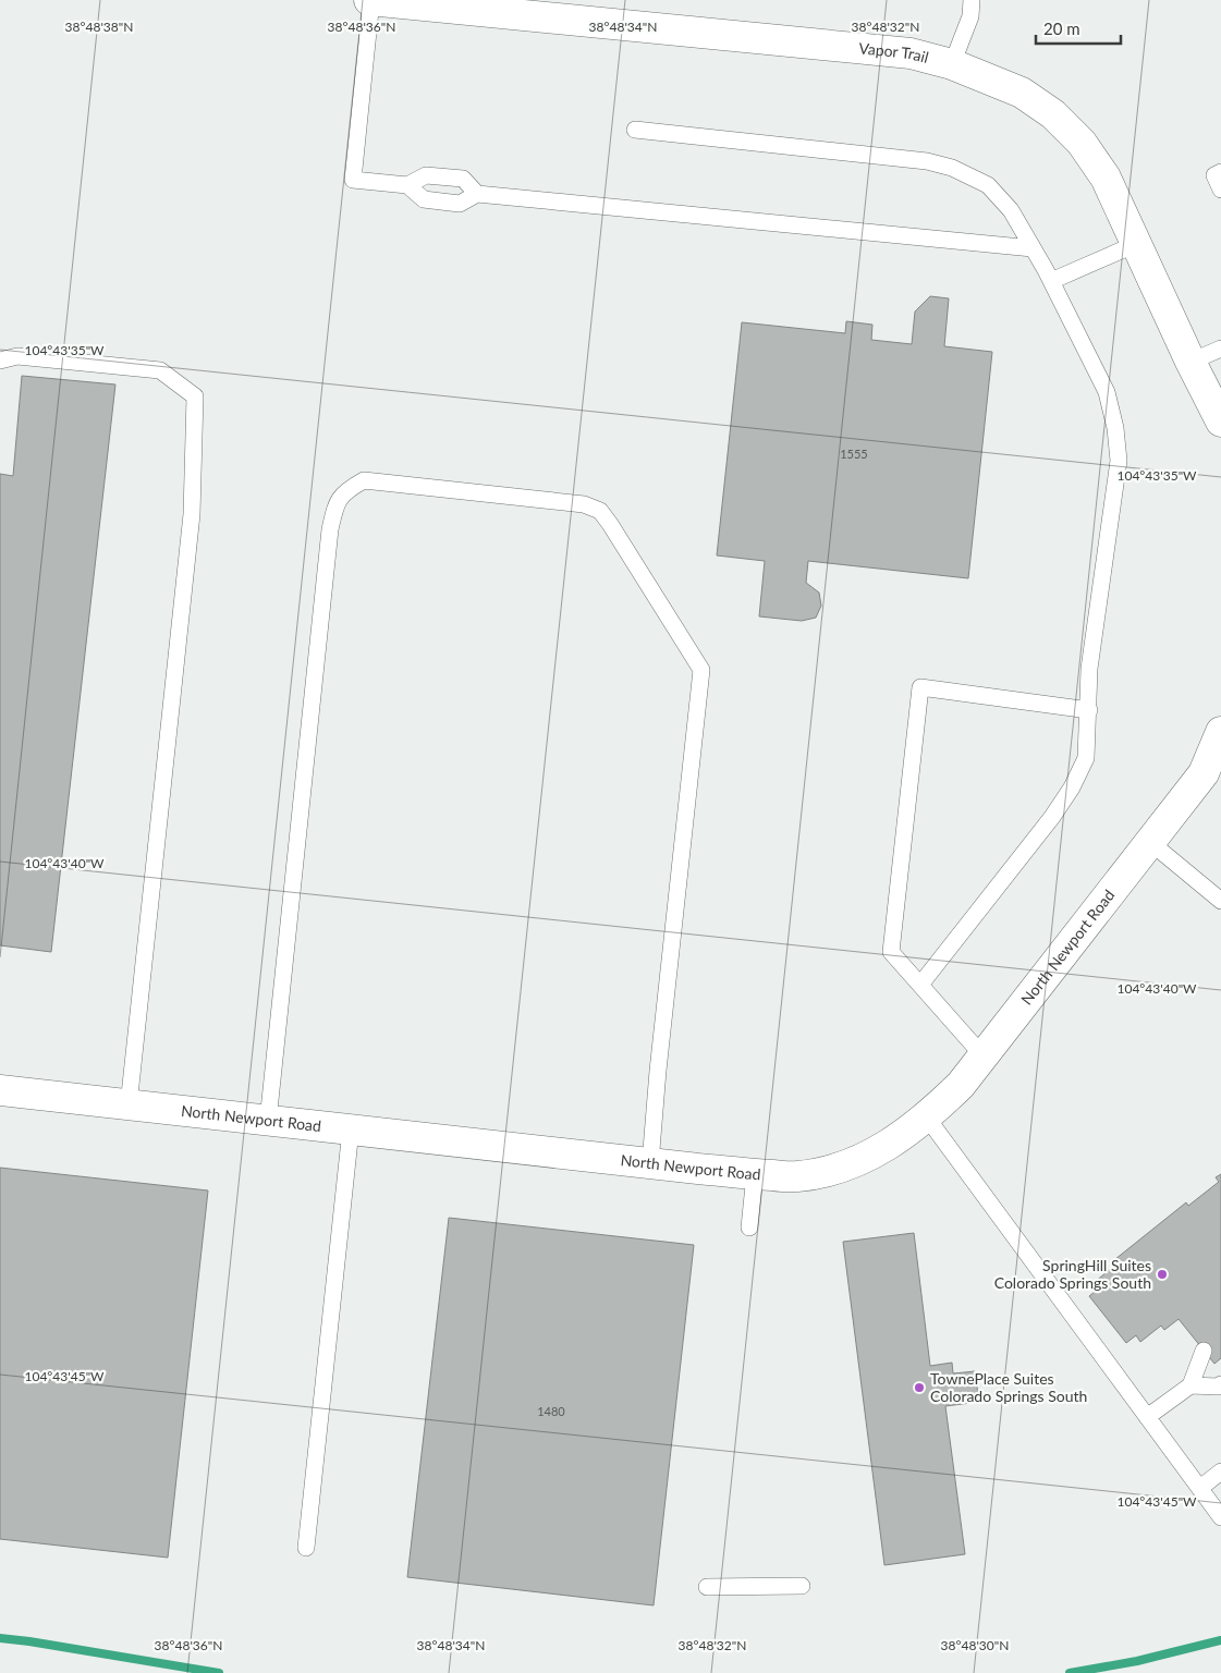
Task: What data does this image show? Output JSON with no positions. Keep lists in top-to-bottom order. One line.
{"streets":{"street":["Vapor Trail","North Newport Road"]},"places":["SpringHill Suites Colorado Springs South","TownePlace Suites Colorado Springs South"],"house_numbers":["1555","1480"],"scale_bar":"20 m","coordinates":["38°48'38\"N","38°48'36\"N","38°48'34\"N","38°48'32\"N","104°43'35\"W","104°43'40\"W","104°43'45\"W","38°48'30\"N"]}
